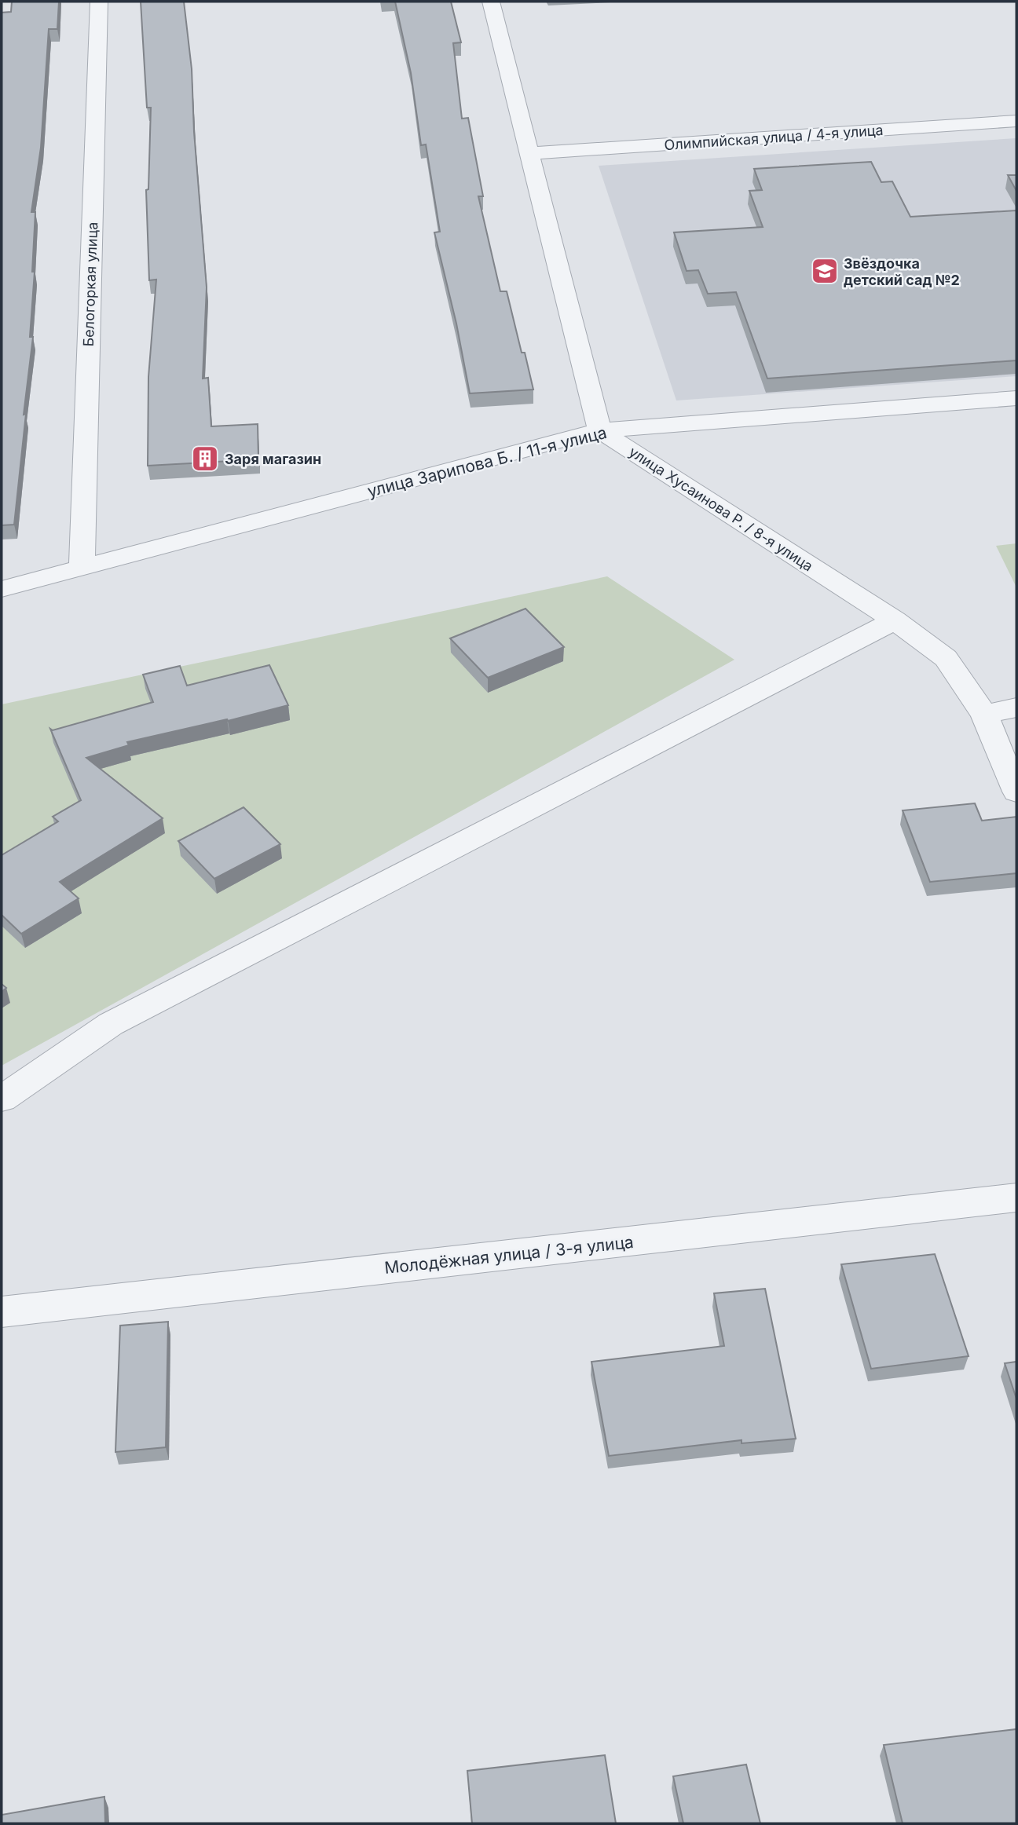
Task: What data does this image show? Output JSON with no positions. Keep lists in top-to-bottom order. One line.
{"streets":{"street":["Олимпийская улица / 4-я улица","Белогоркая улица","улица Зарипова Б. / 11-я улица","улица Хусаинова Р. / 8-я улица","Молодёжная улица / 3-я улица"]},"crossings":[["Белогоркая улица","улица Зарипова Б. / 11-я улица"],["улица Зарипова Б. / 11-я улица","улица Хусаинова Р. / 8-я улица"]],"places":{"school or university":["Звёздочка детский сад №2"],"building":["Заря магазин"]}}
